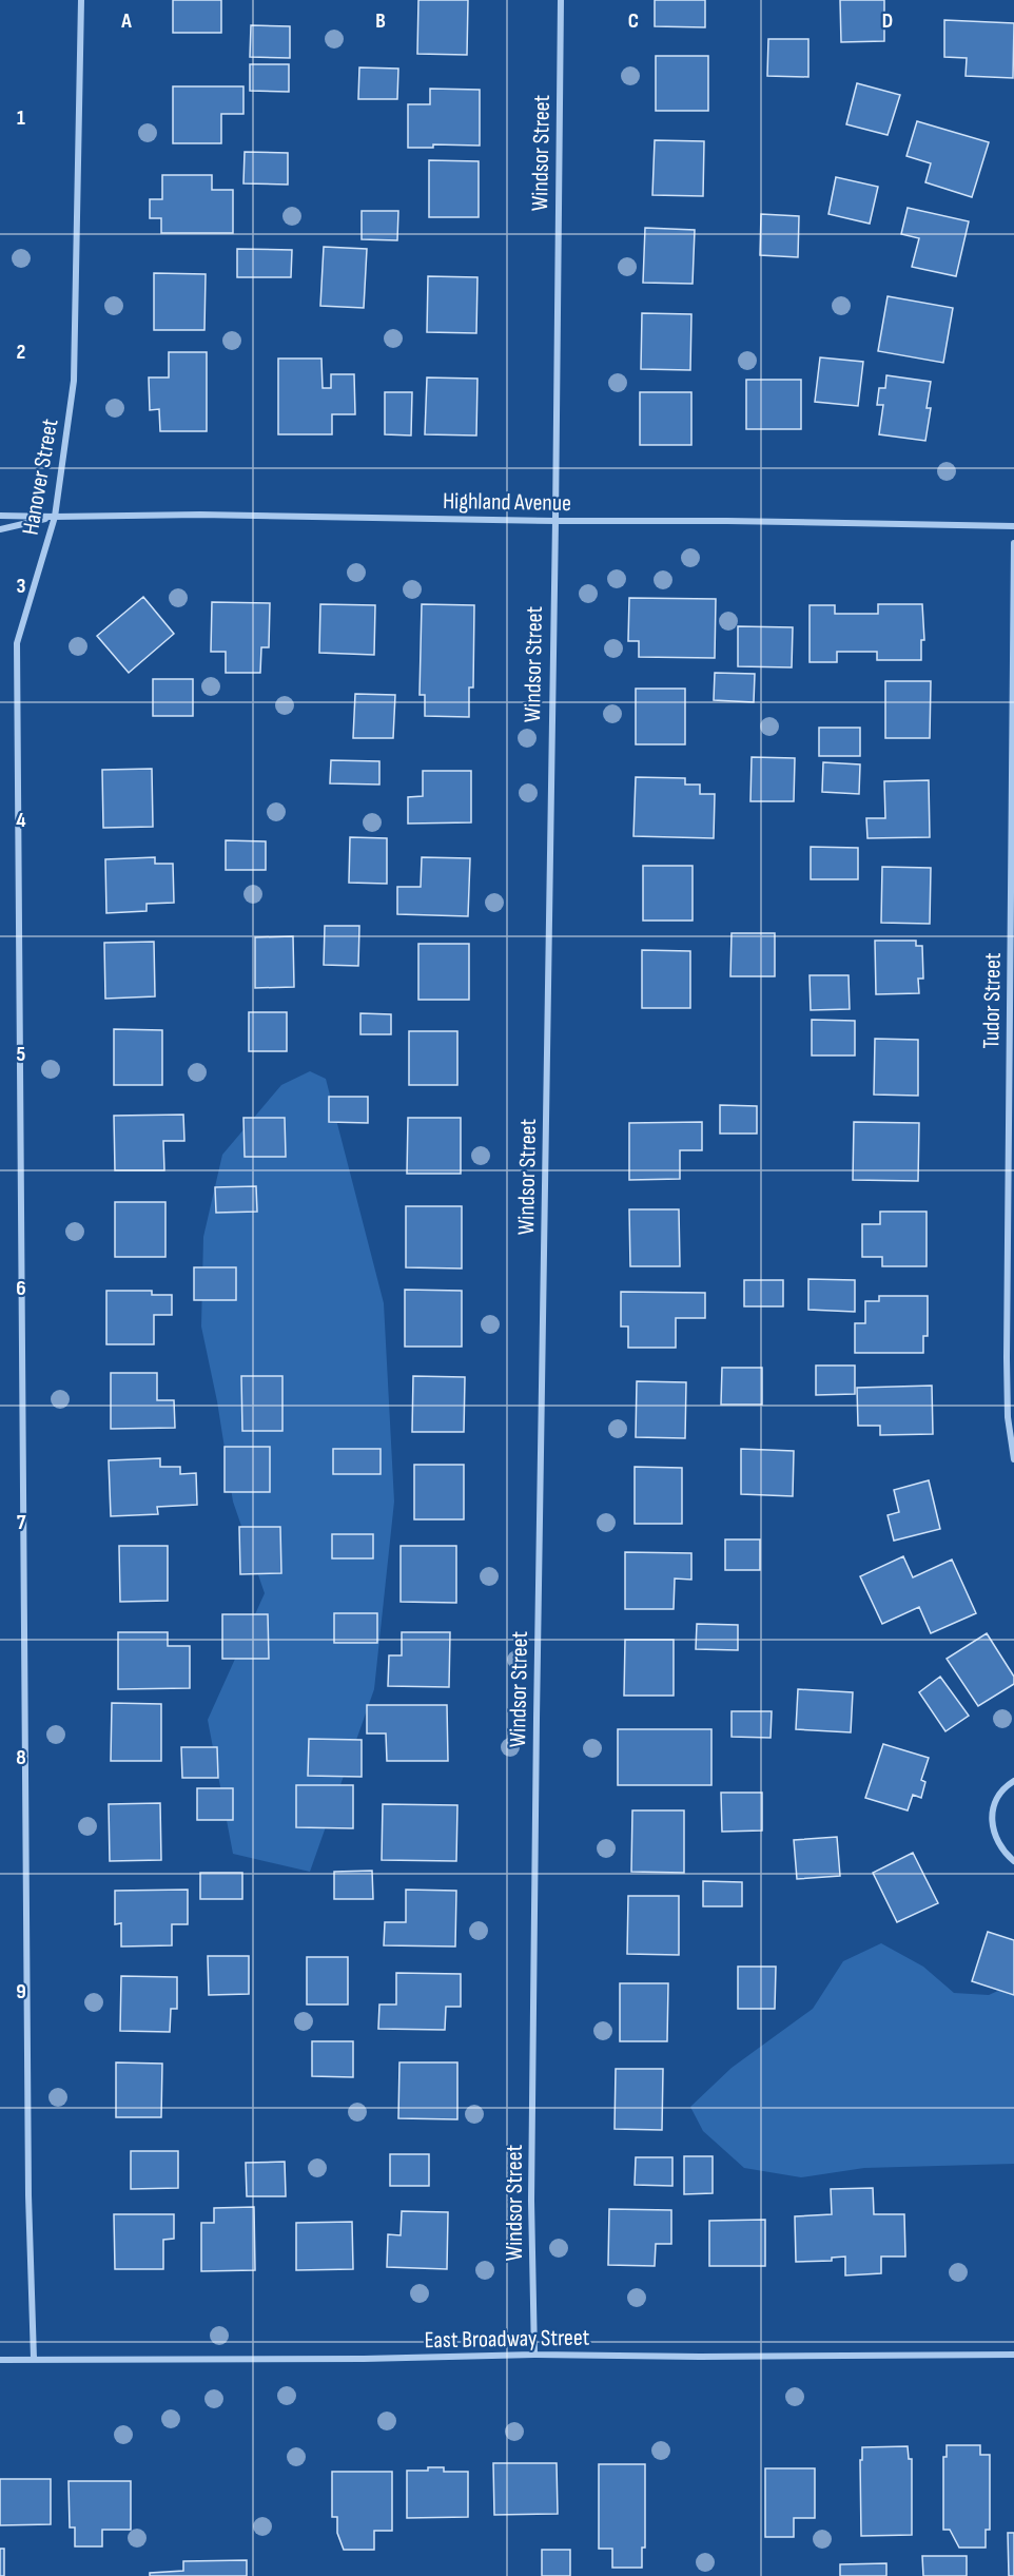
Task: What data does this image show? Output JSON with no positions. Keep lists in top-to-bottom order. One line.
{"streets":{"street":["Windsor Street","Hanover Street","Highland Avenue","Tudor Street","East Broadway Street"]},"crossings":[["Windsor Street","Highland Avenue"],["Windsor Street","East Broadway Street"],["Hanover Street","Highland Avenue"],["Hanover Street","East Broadway Street"]],"grid":{"columns":["A","B","C","D"],"rows":["1","2","3","4","5","6","7","8","9"]}}
